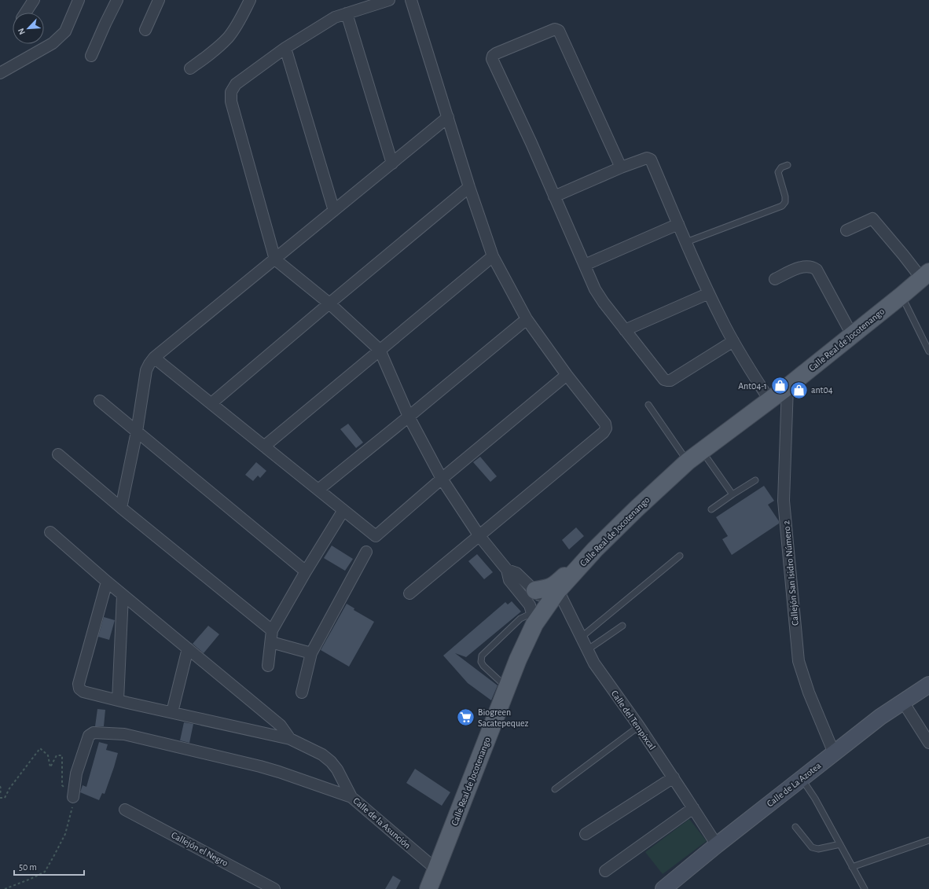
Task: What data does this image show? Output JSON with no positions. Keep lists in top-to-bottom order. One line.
{"streets":{"main road":["Calle Real de Jocotenango"],"street":["Callejón San Isidro Número 2","Calle del Tempixcal","Calle de La Azotea","Calle de la Asunción","Callejón el Negro"]},"crossings":[["Calle Real de Jocotenango","Callejón San Isidro Número 2"],["Calle Real de Jocotenango","Calle del Tempixcal"],["Calle Real de Jocotenango","Calle de la Asunción"],["Callejón San Isidro Número 2","Calle de La Azotea"],["Calle del Tempixcal","Calle de La Azotea"]],"places":{"shop":["Ant04-1","ant04"],"supermarket":["Biogreen Sacatepequez"]},"scale_bar":"50 m","north":"bottom left"}
